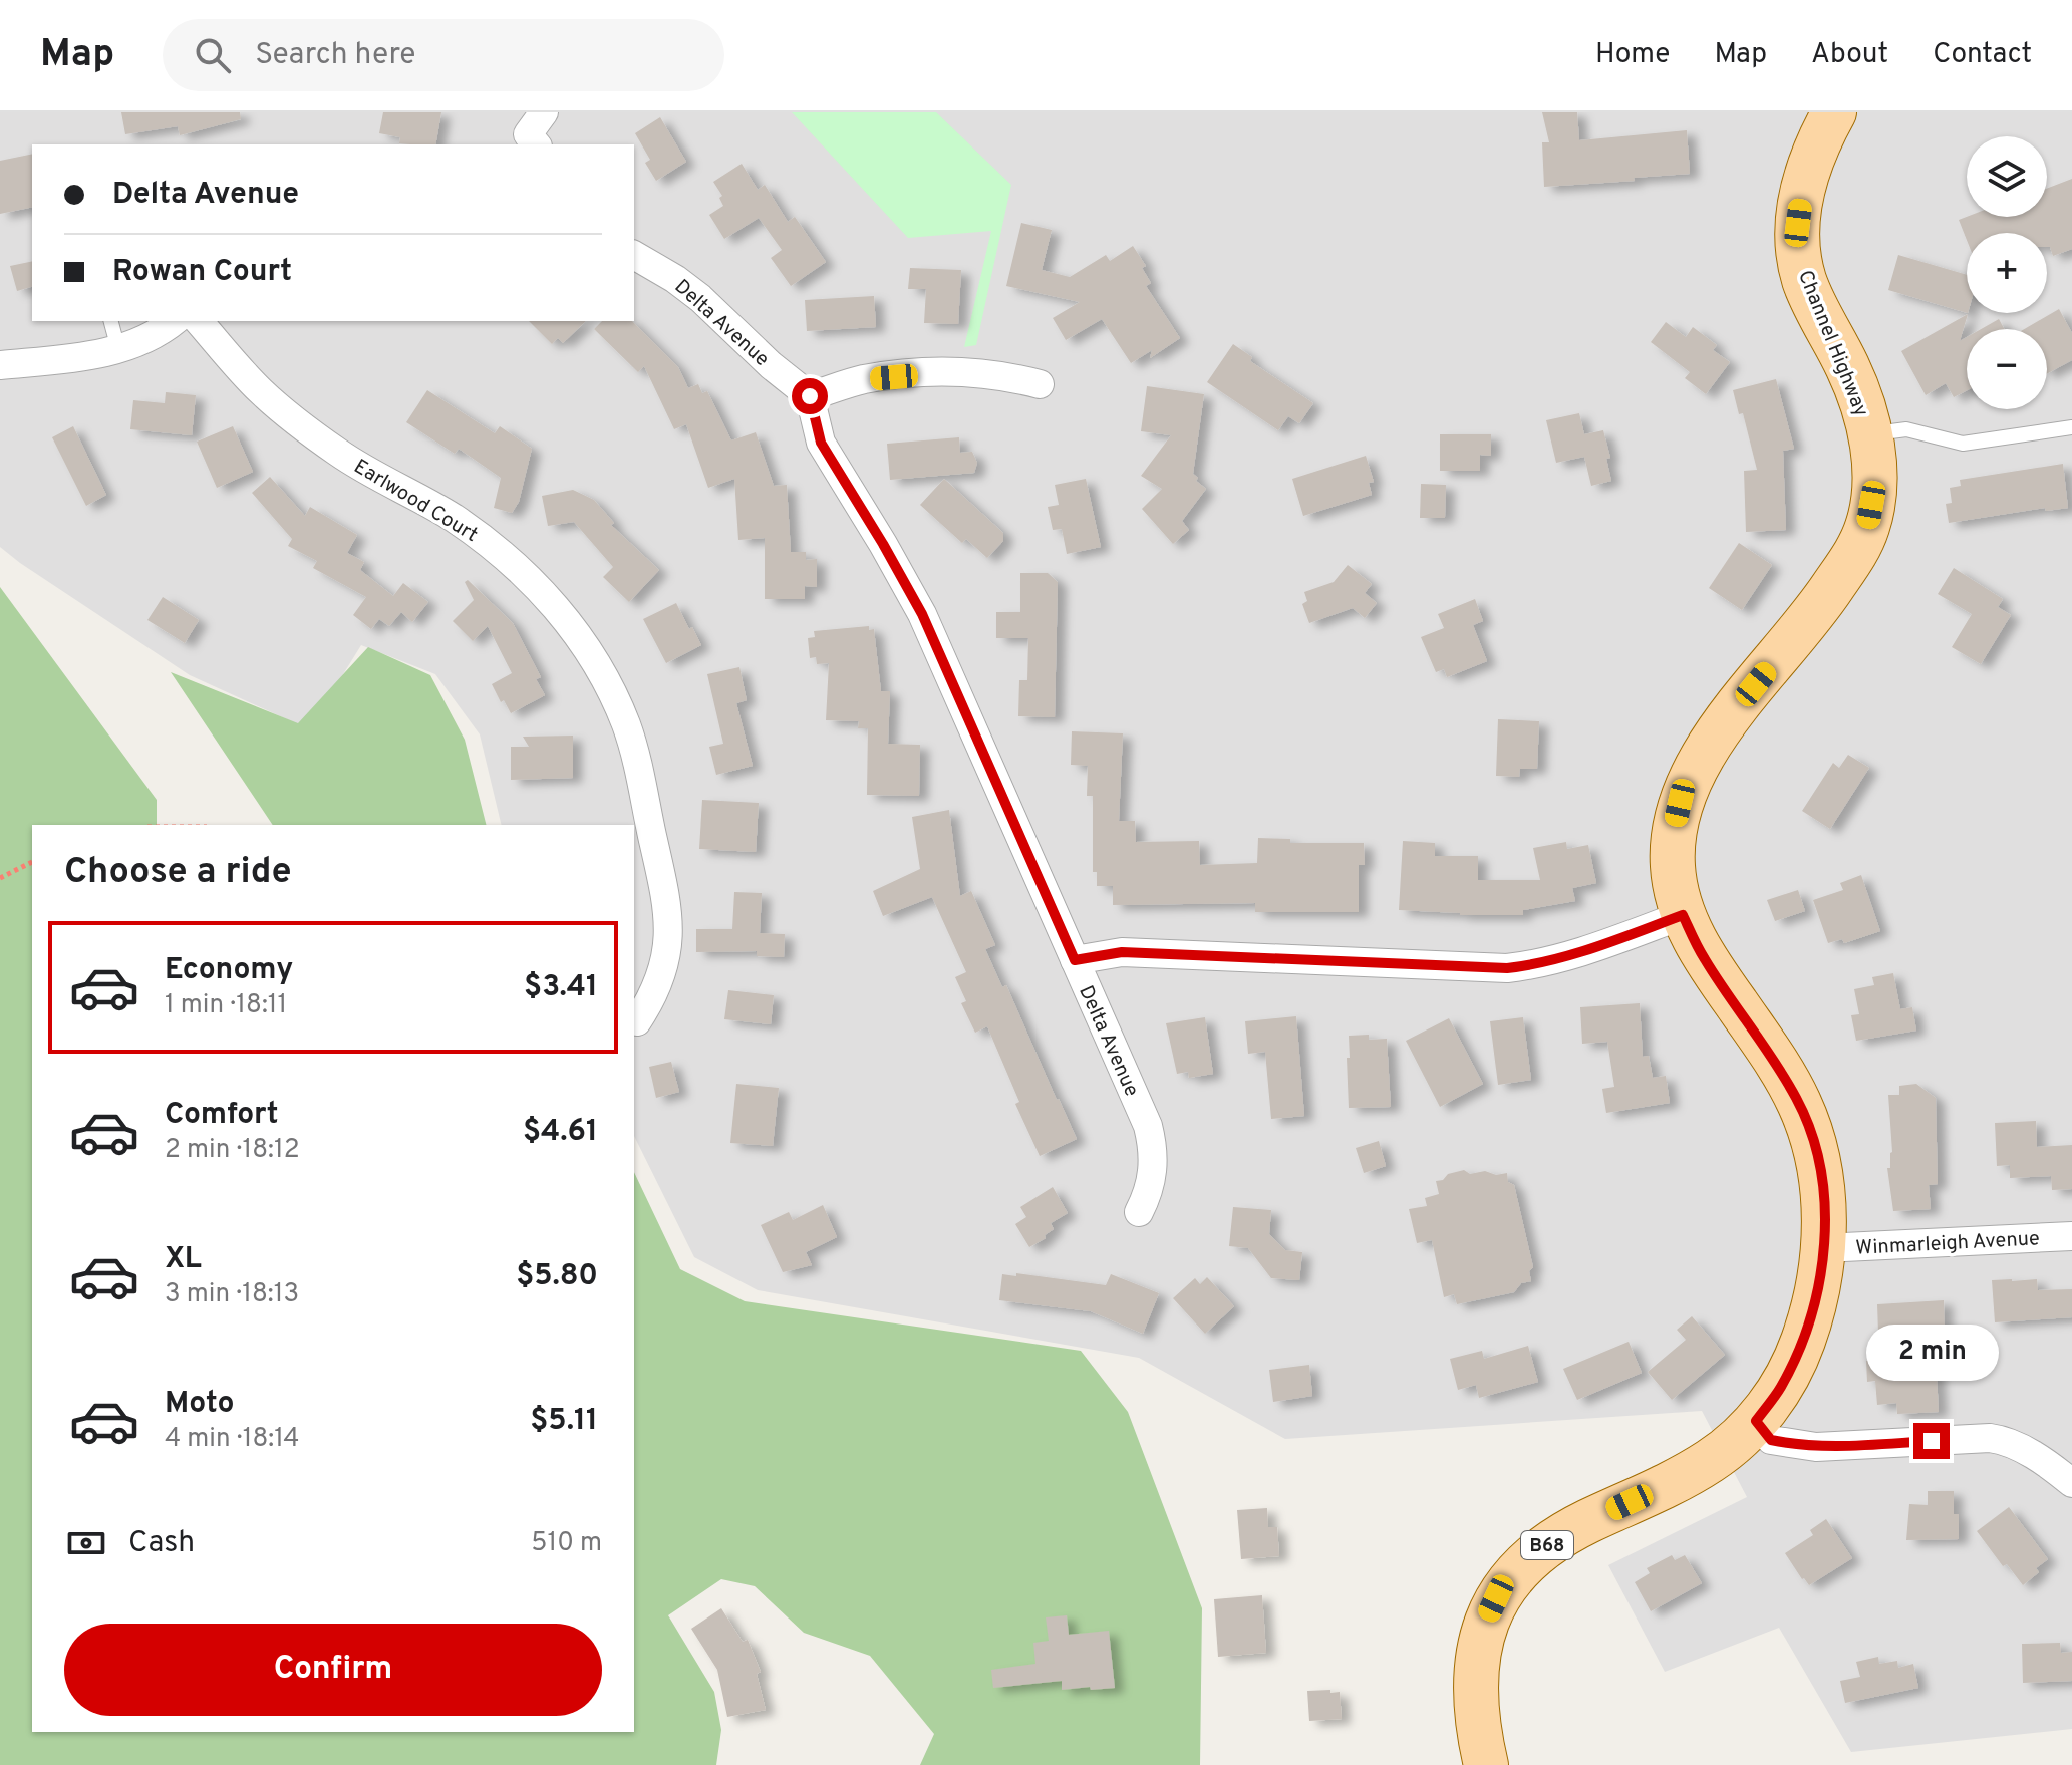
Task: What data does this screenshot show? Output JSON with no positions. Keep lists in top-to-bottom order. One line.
{"streets":{"main road":["Channel Highway","B68"],"street":["Delta Avenue","Earlwood Court","Winmarleigh Avenue"]},"crossings":[["Channel Highway","Winmarleigh Avenue"]],"page":{"header":"Map","search":"Search here","nav":["Home","Map","About","Contact"],"map_buttons":["+","−"],"banner":["Delta Avenue","Rowan Court"],"heading":"Choose a ride","list":[{"name":"Economy","note":"1 min · 18:11","value":"$3.41"},{"name":"Comfort","note":"2 min · 18:12","value":"$4.61"},{"name":"XL","note":"3 min · 18:13","value":"$5.80"},{"name":"Moto","note":"4 min · 18:14","value":"$5.11"}],"bubble":"2 min","pay":["Cash","510 m"],"buttons":"Confirm"}}
